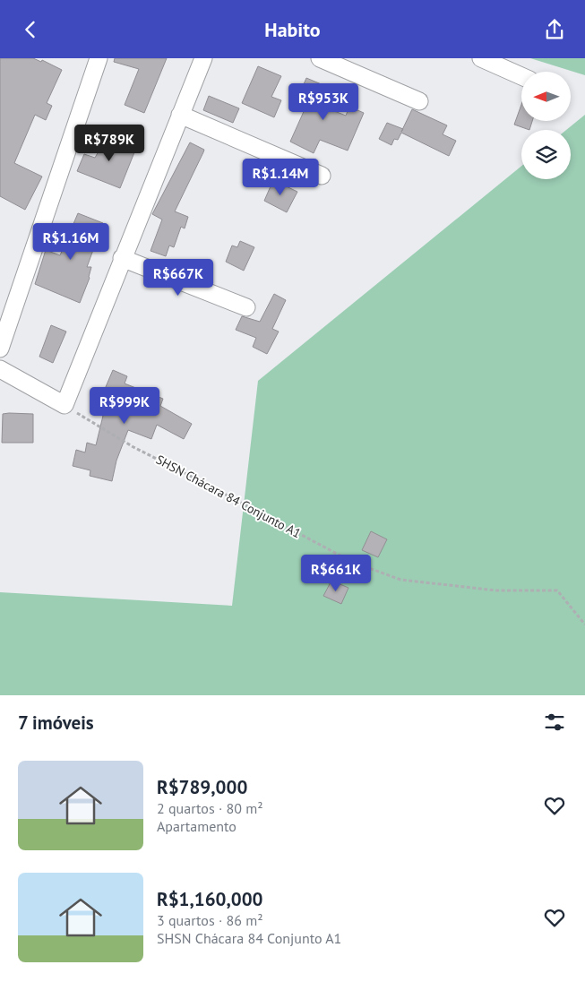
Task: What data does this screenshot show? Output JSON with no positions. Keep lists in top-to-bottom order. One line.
{"streets":{"path":["SHSN Chácara 84 Conjunto A1"]},"north":"left","page":{"header":"Habito","price":["R$953K","R$789K","R$1.14M","R$1.16M","R$667K","R$999K","R$661K"],"heading":"7 imóveis","list":[{"name":"R$789,000","note":"2 quartos · 80 m² · Apartamento"},{"name":"R$1,160,000","note":"3 quartos · 86 m² · SHSN Chácara 84 Conjunto A1"}]}}
